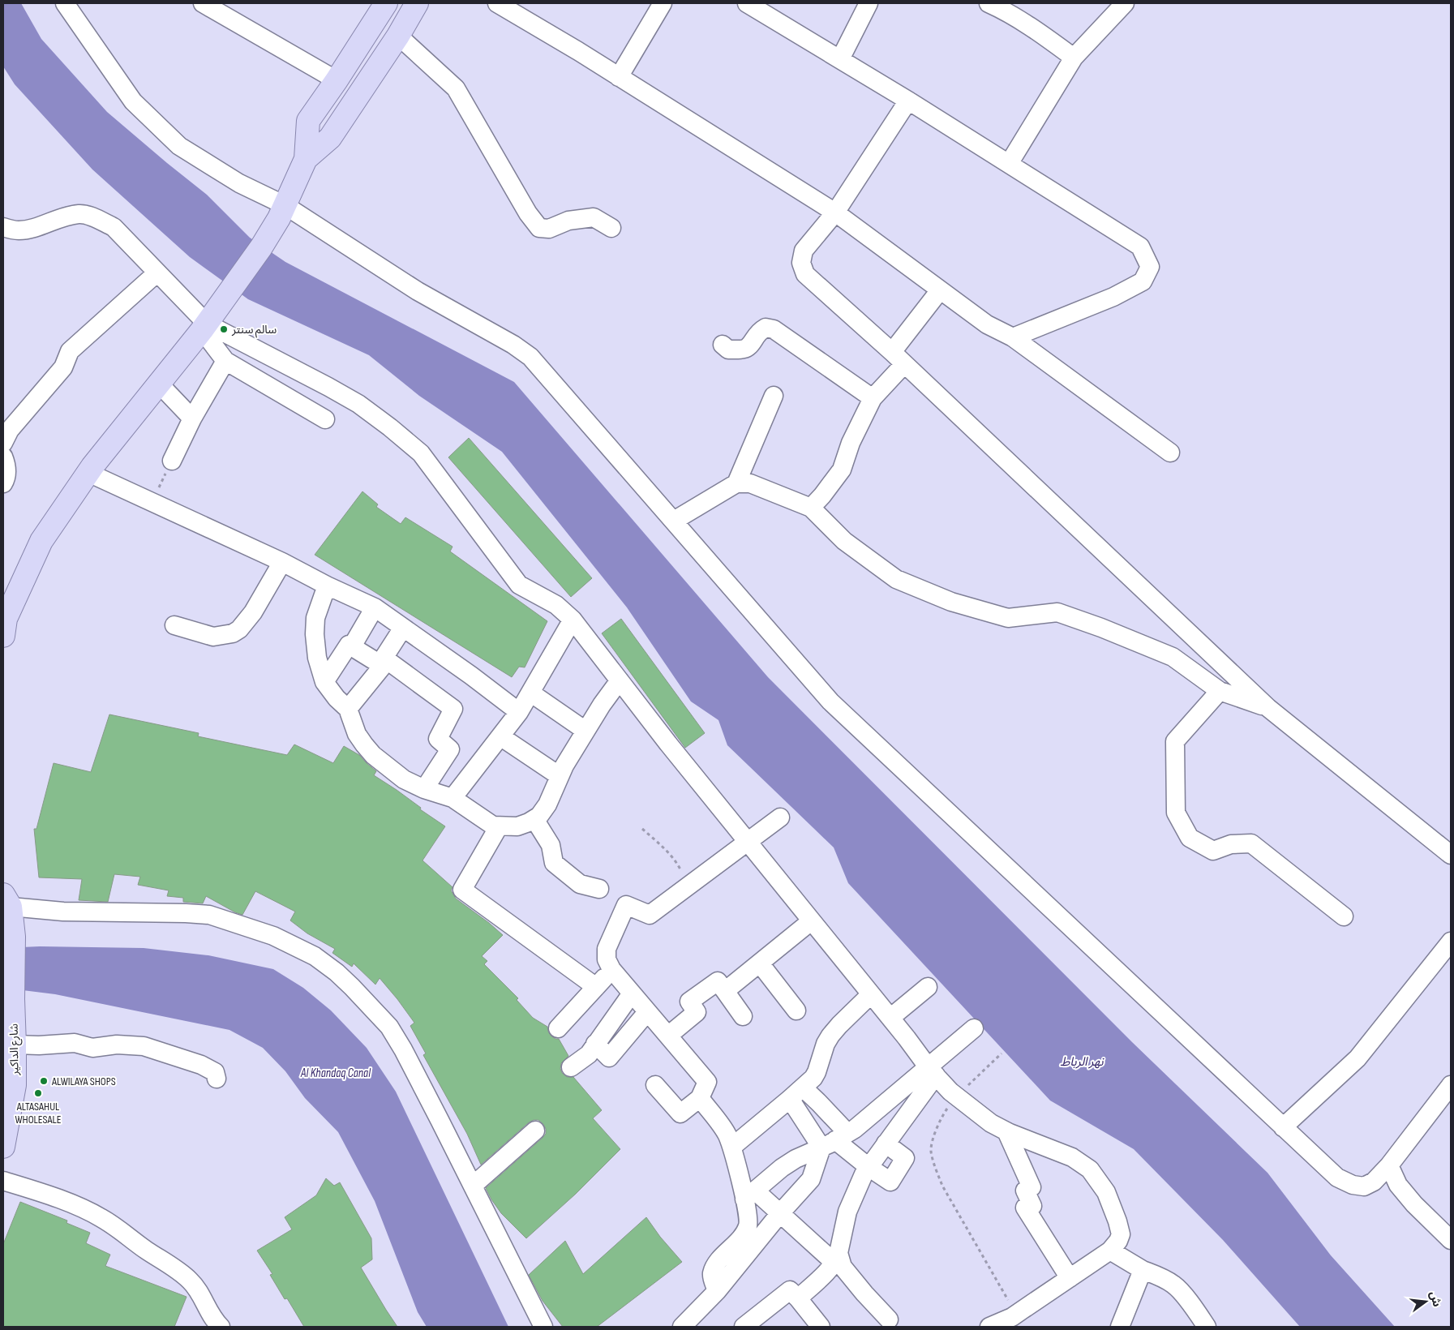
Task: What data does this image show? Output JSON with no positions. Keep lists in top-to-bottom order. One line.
{"streets":{"main road":["شارع الداكير"]},"water":["نهر الرباط","Al Khandaq Canal"],"places":["سالم سنتر","ALWILAYA SHOPS","ALTASAHUL WHOLESALE"],"north":"right"}
